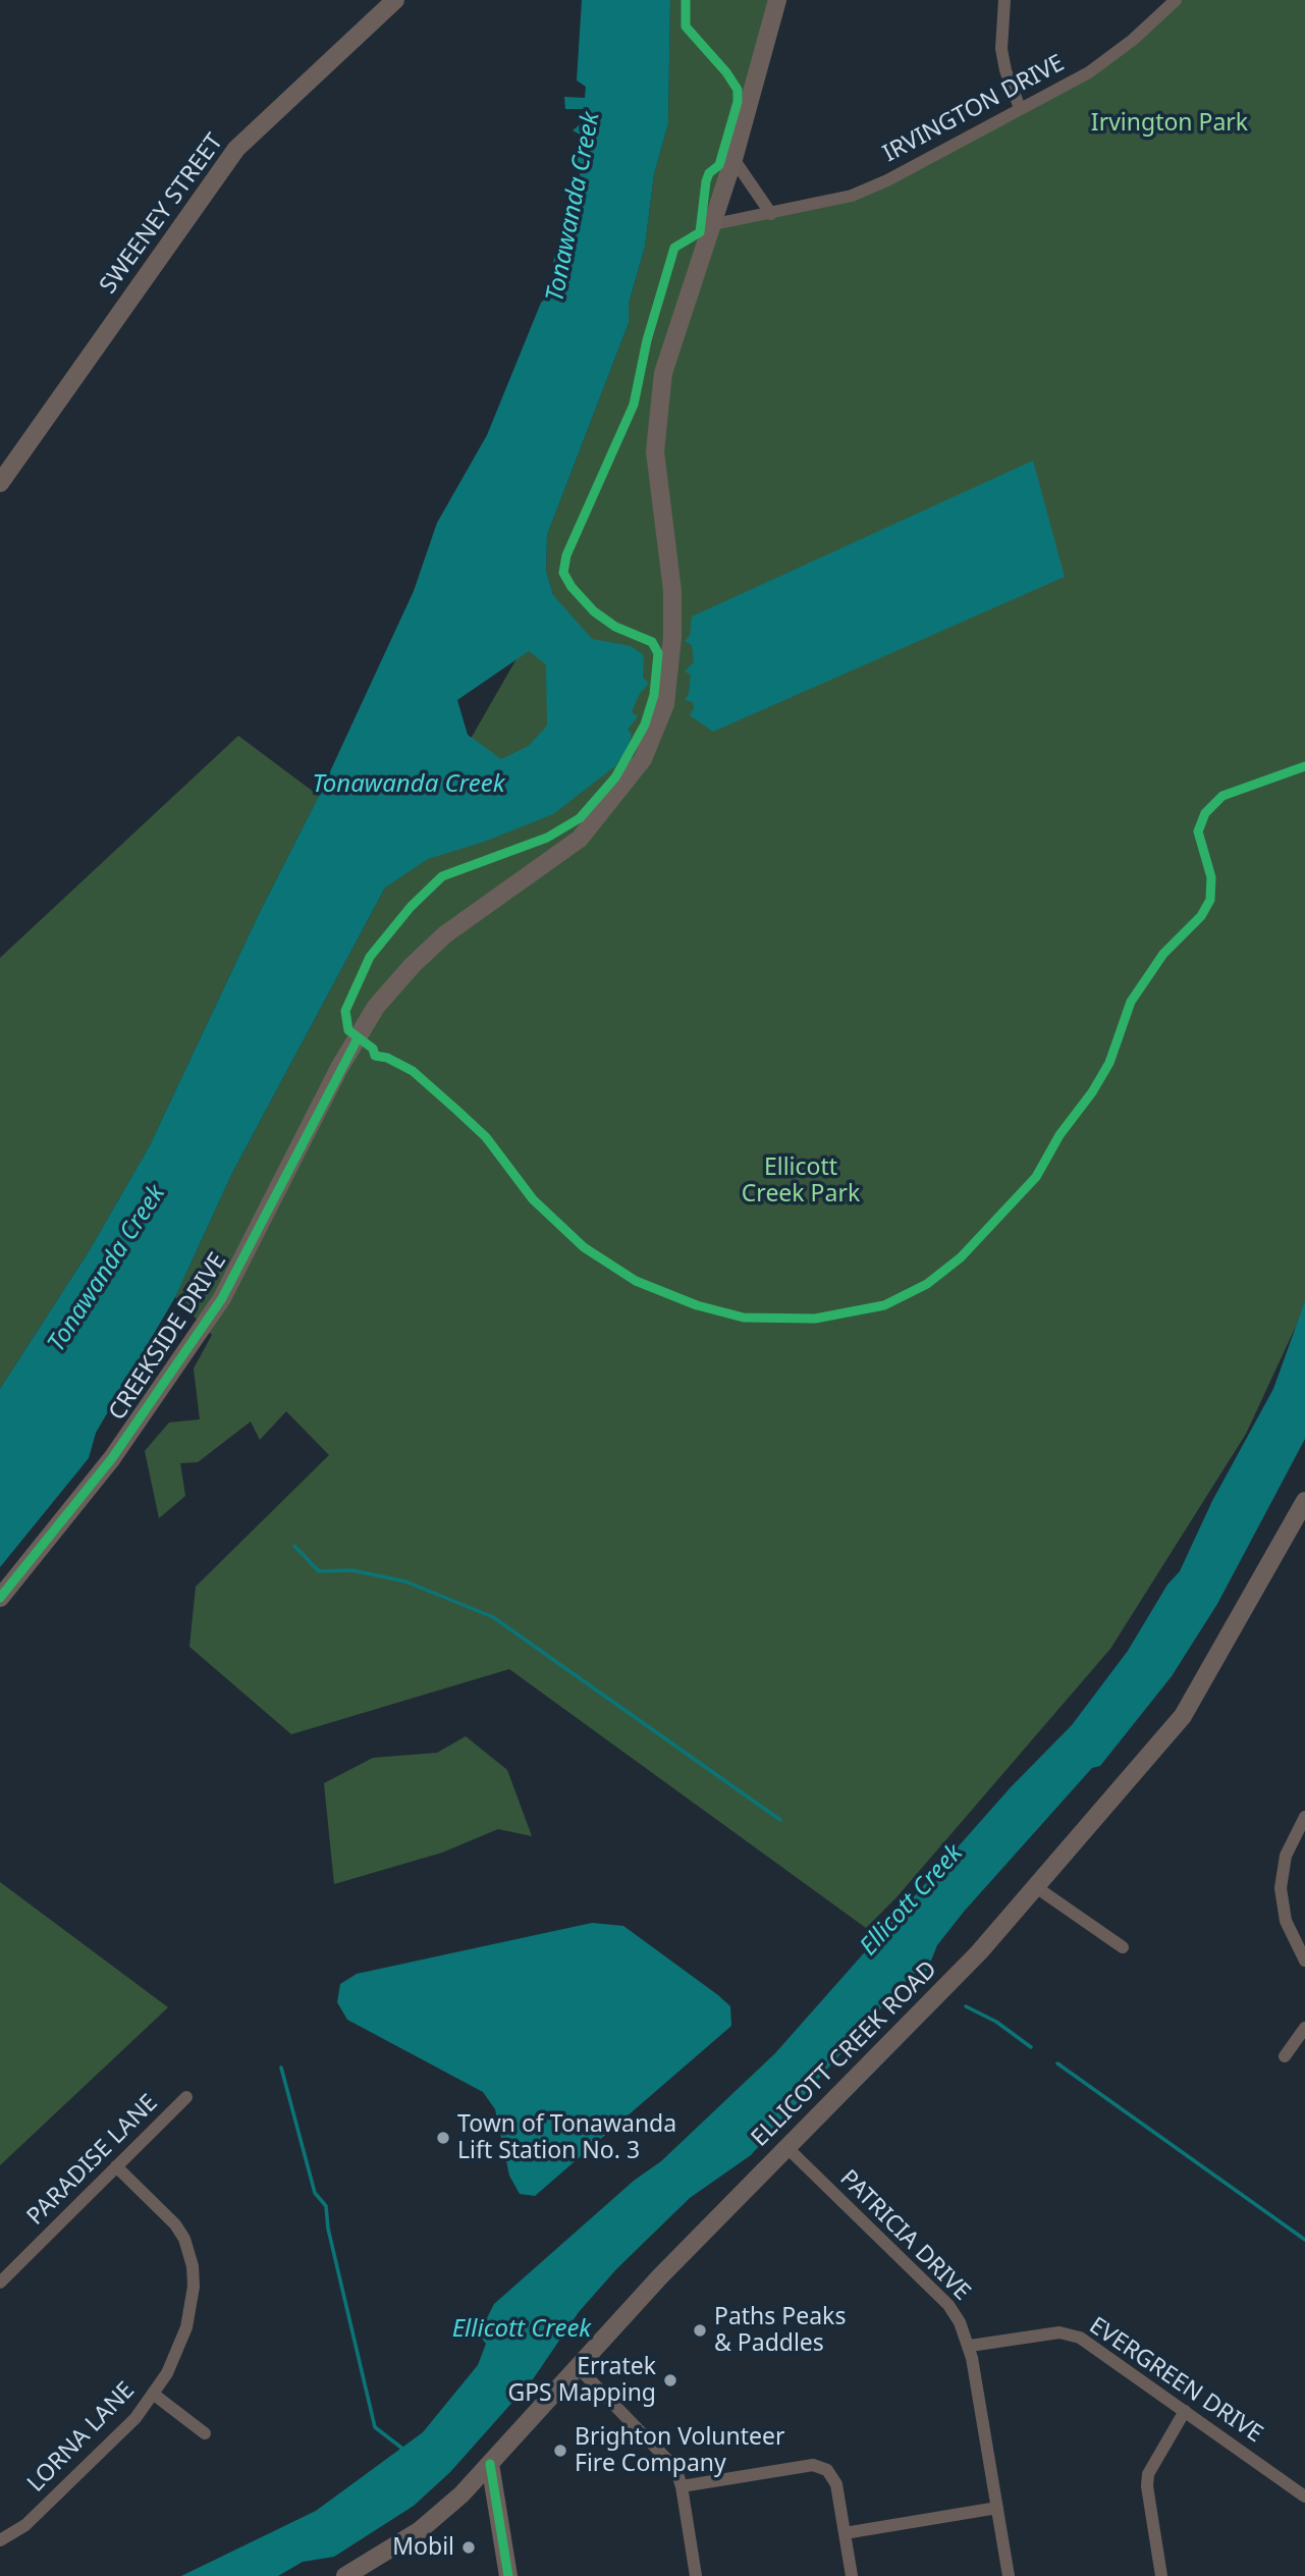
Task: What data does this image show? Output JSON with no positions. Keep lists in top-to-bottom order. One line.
{"streets":{"street":["IRVINGTON DRIVE","SWEENEY STREET","CREEKSIDE DRIVE","ELLICOTT CREEK ROAD","PARADISE LANE","PATRICIA DRIVE","EVERGREEN DRIVE","LORNA LANE"]},"crossings":[["IRVINGTON DRIVE","CREEKSIDE DRIVE"],["ELLICOTT CREEK ROAD","PATRICIA DRIVE"],["PARADISE LANE","LORNA LANE"],["PATRICIA DRIVE","EVERGREEN DRIVE"]],"water":["Tonawanda Creek","Ellicott Creek"],"parks":["Irvington Park","Ellicott Creek Park"],"places":["Town of Tonawanda Lift Station No. 3","Paths Peaks & Paddles","Erratek GPS Mapping","Brighton Volunteer Fire Company","Mobil"]}
